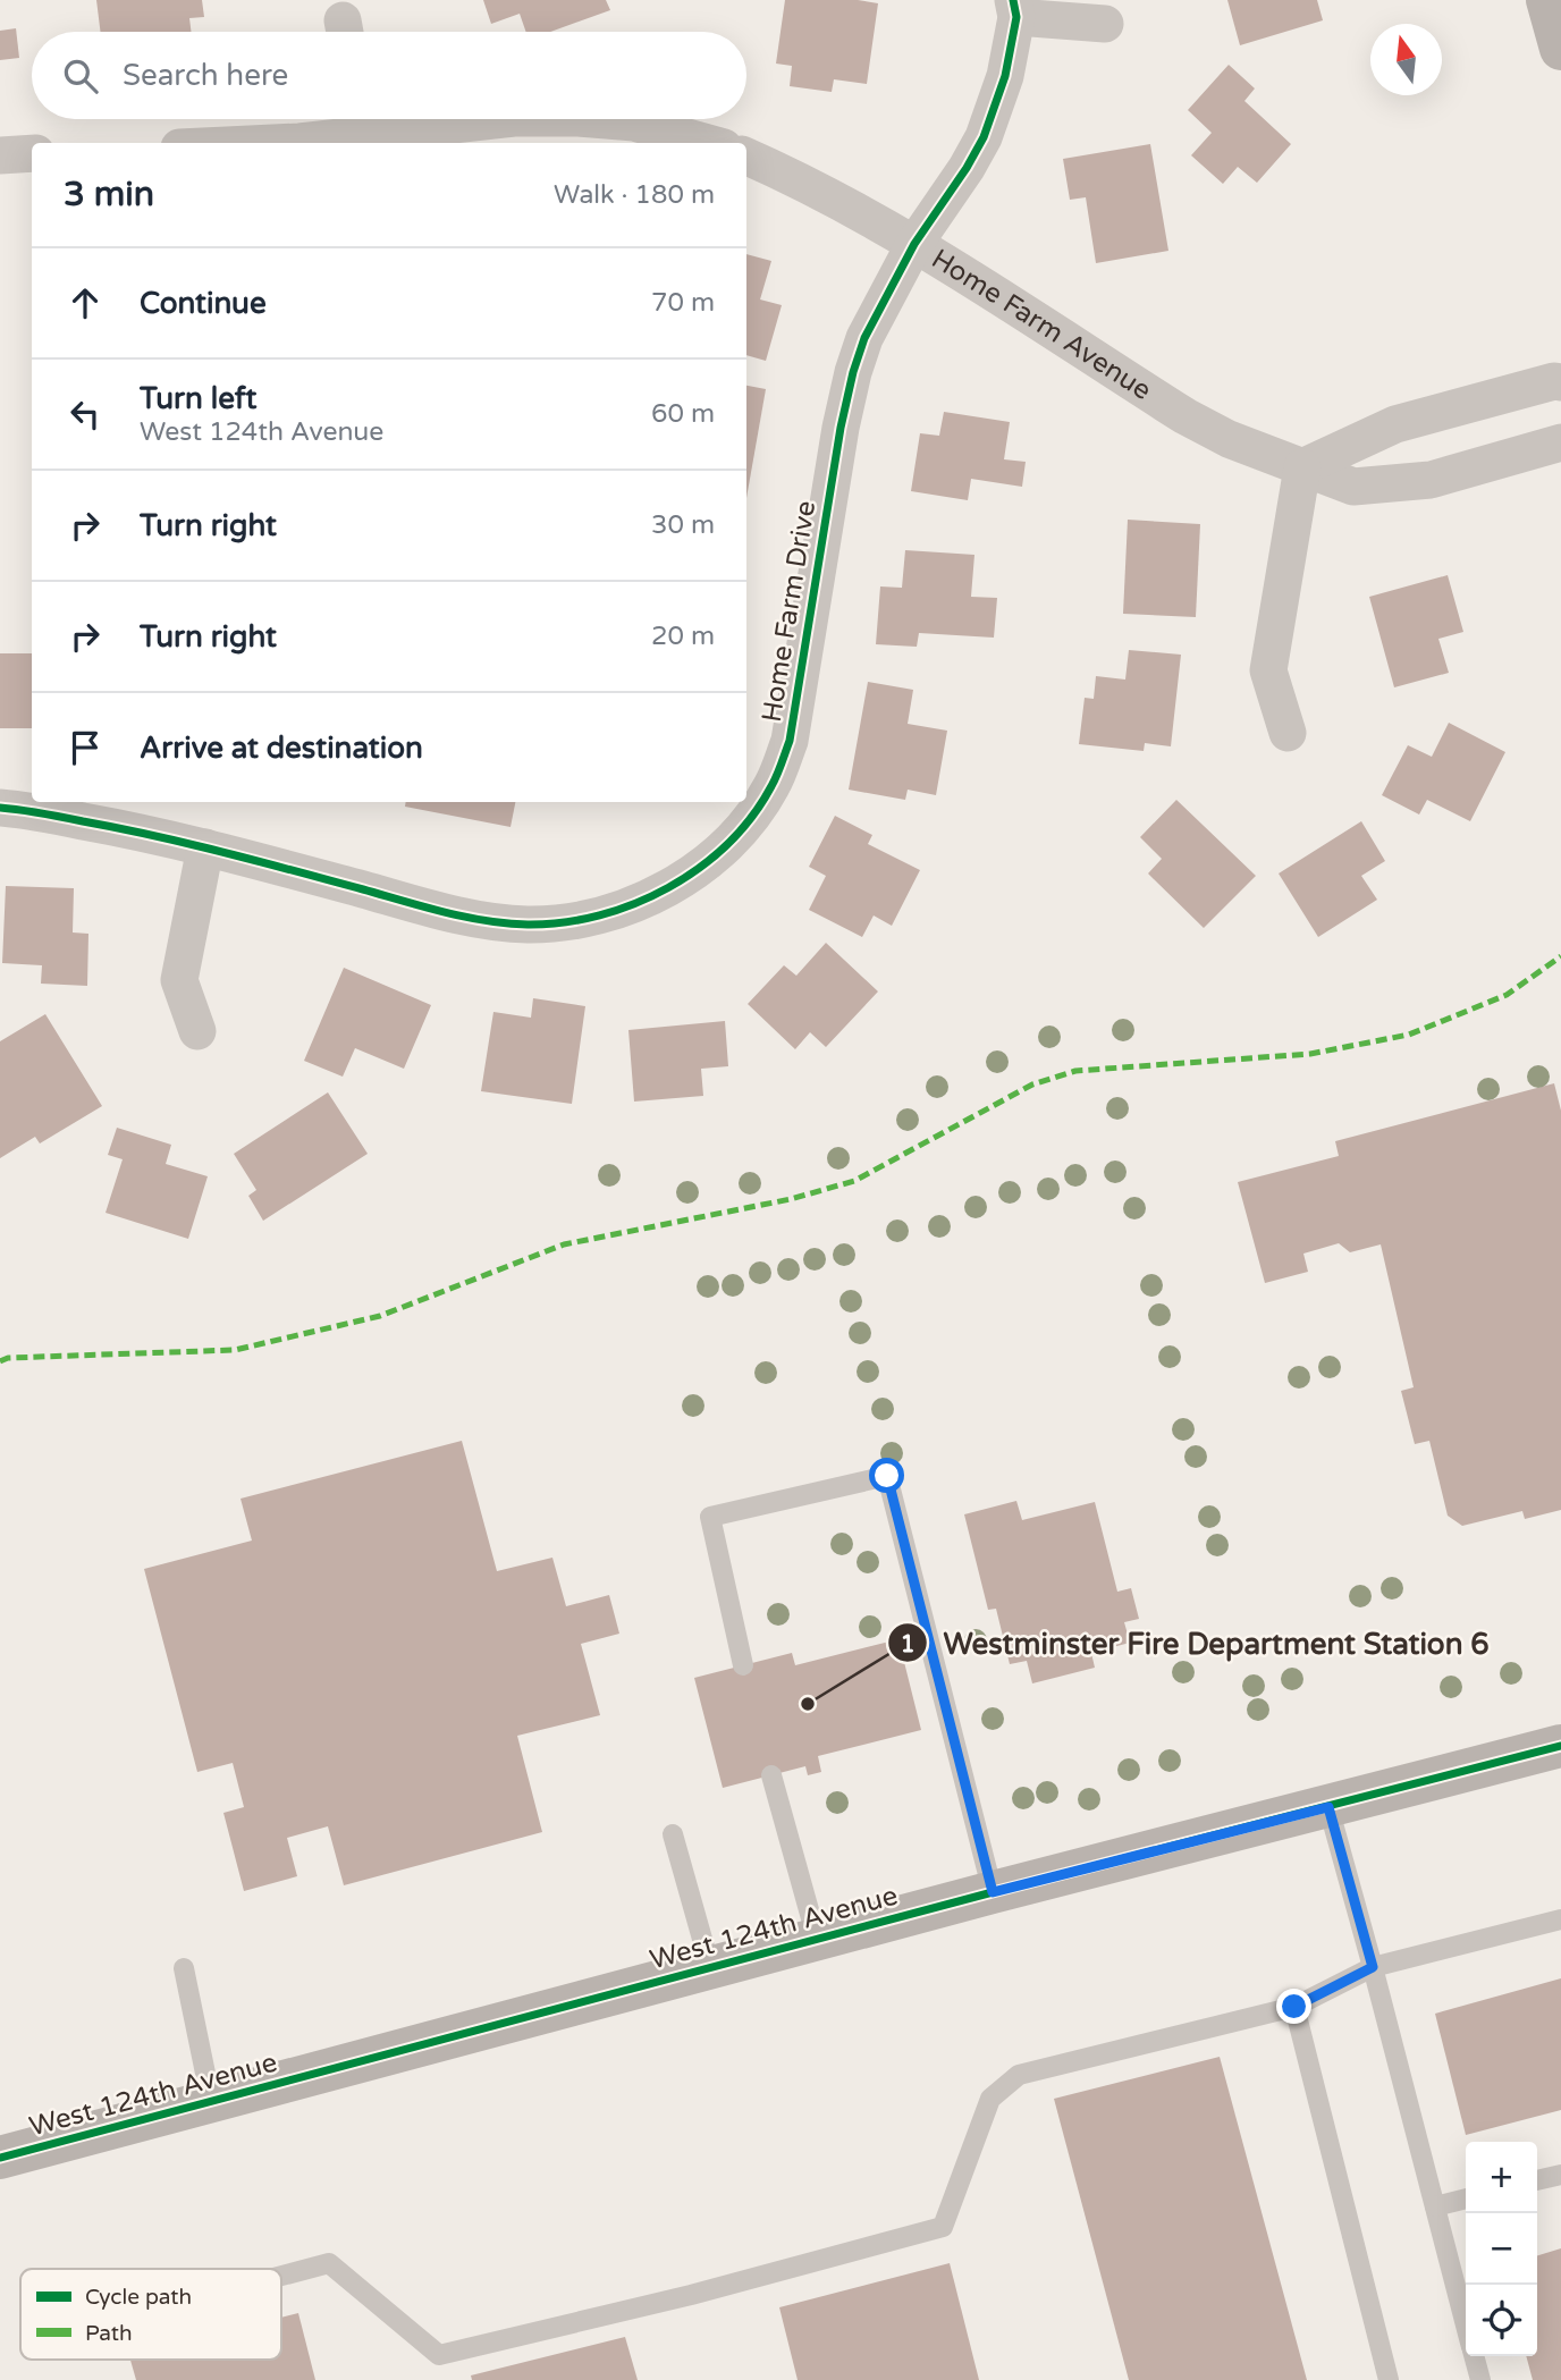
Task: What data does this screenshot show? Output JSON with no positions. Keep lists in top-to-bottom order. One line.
{"streets":{"street":["Home Farm Avenue","Home Farm Drive","West 124th Avenue"]},"crossings":[["Home Farm Avenue","Home Farm Drive"]],"places":["Westminster Fire Department Station 6"],"legend":["Cycle path","Path"],"north":"top","page":{"search":"Search here","heading":["3 min","Walk · 180 m"],"list":[["Continue","70 m"],["Turn left","West 124th Avenue","60 m"],["Turn right","30 m"],["Turn right","20 m"],"Arrive at destination"],"map_buttons":["+","−"]}}
